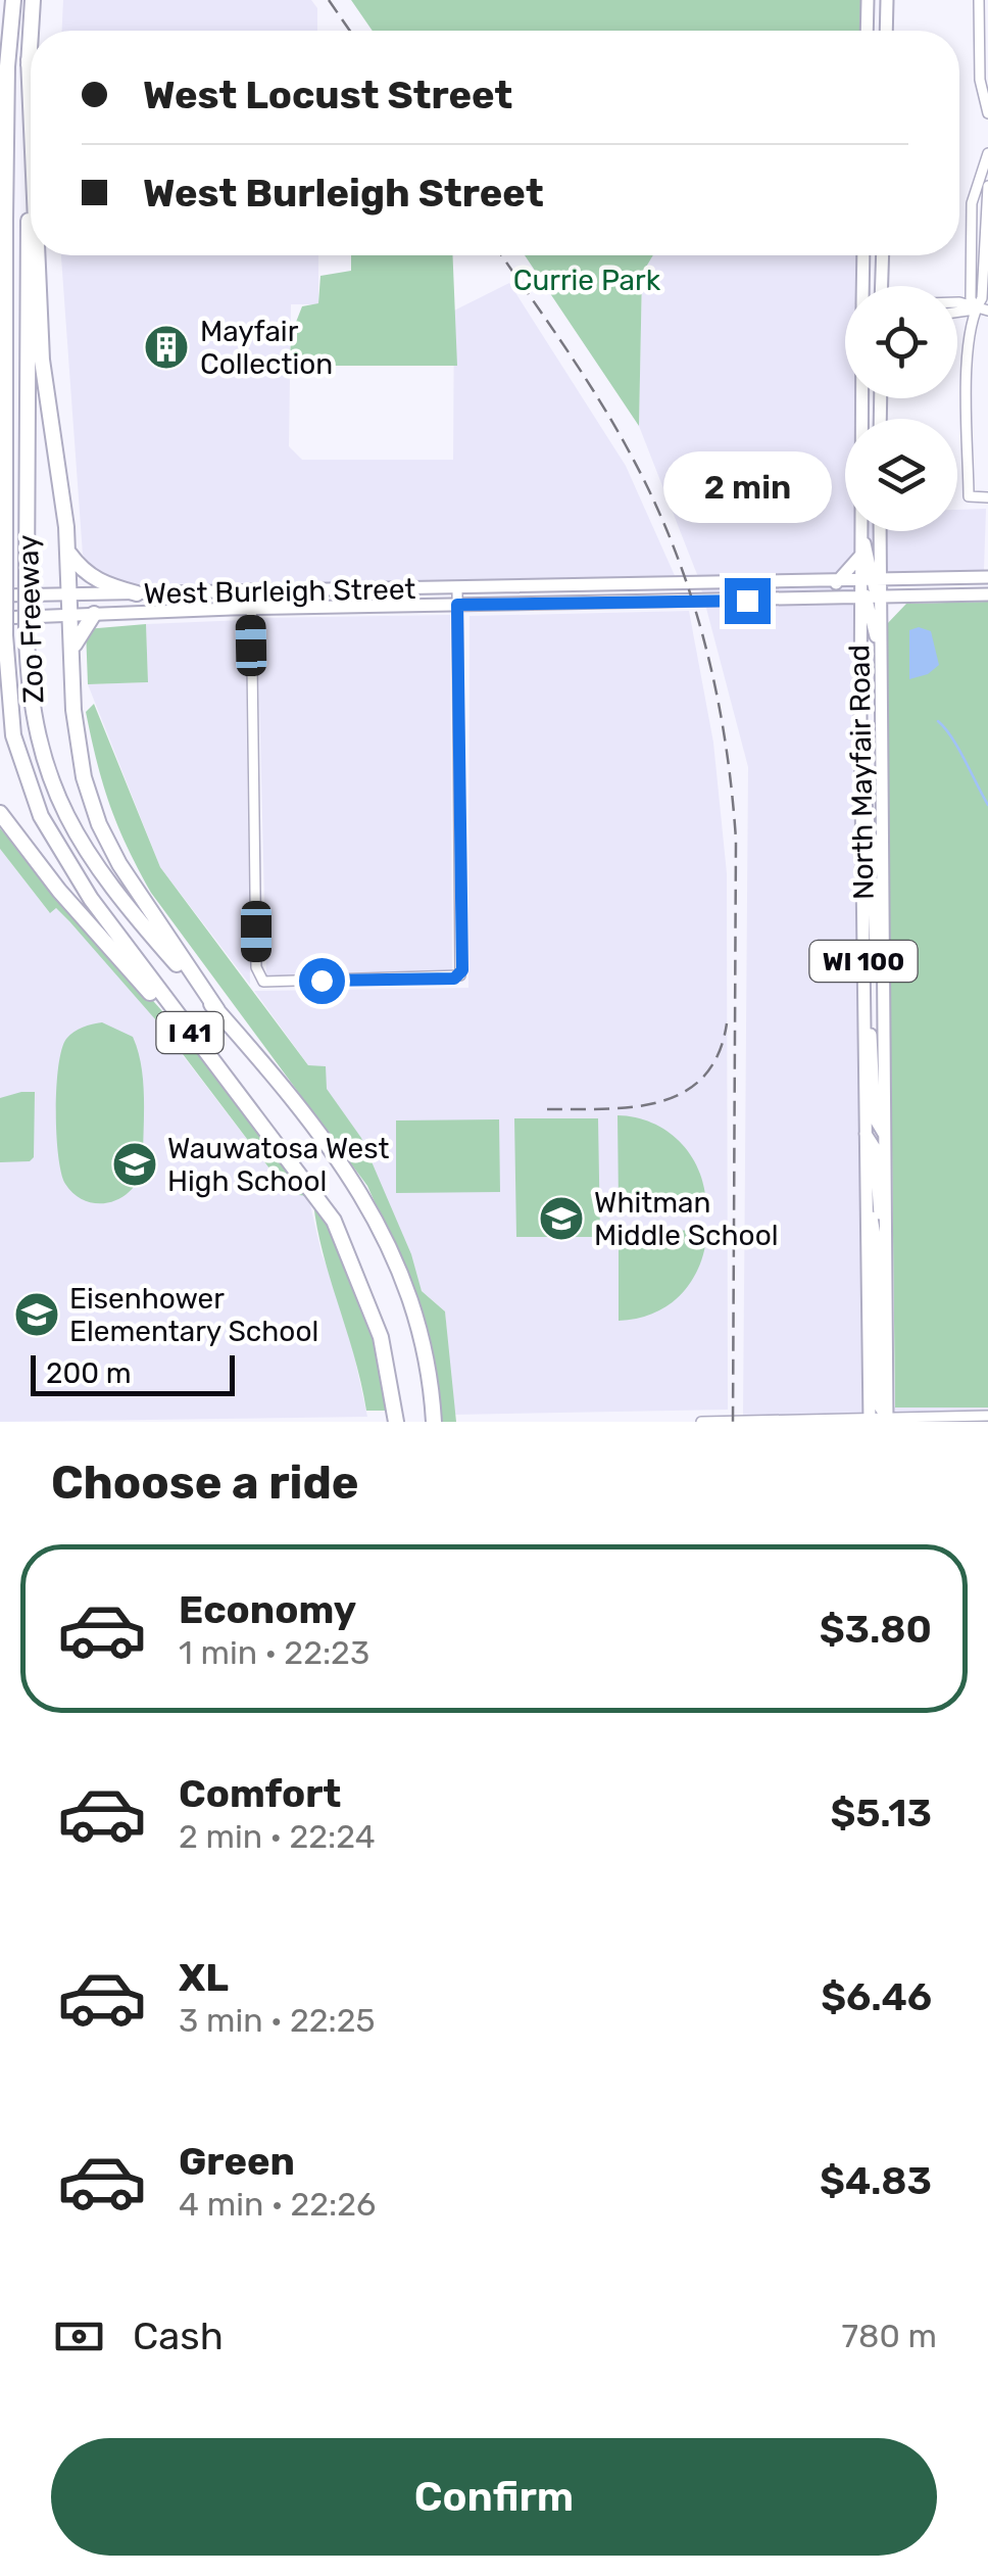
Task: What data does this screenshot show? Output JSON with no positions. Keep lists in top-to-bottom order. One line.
{"streets":{"highway":["Zoo Freeway","I 41"],"main road":["West Burleigh Street","North Mayfair Road","WI 100"]},"crossings":[["West Burleigh Street","Zoo Freeway"],["West Burleigh Street","North Mayfair Road"]],"parks":["Currie Park"],"places":{"building":["Mayfair Collection"],"school or university":["Wauwatosa West High School","Whitman Middle School","Eisenhower Elementary School"]},"scale_bar":"200 m","page":{"banner":["West Locust Street","West Burleigh Street"],"bubble":"2 min","scale":"200 m","heading":"Choose a ride","list":[{"name":"Economy","note":"1 min · 22:23","value":"$3.80"},{"name":"Comfort","note":"2 min · 22:24","value":"$5.13"},{"name":"XL","note":"3 min · 22:25","value":"$6.46"},{"name":"Green","note":"4 min · 22:26","value":"$4.83"}],"pay":["Cash","780 m"],"buttons":"Confirm"}}
